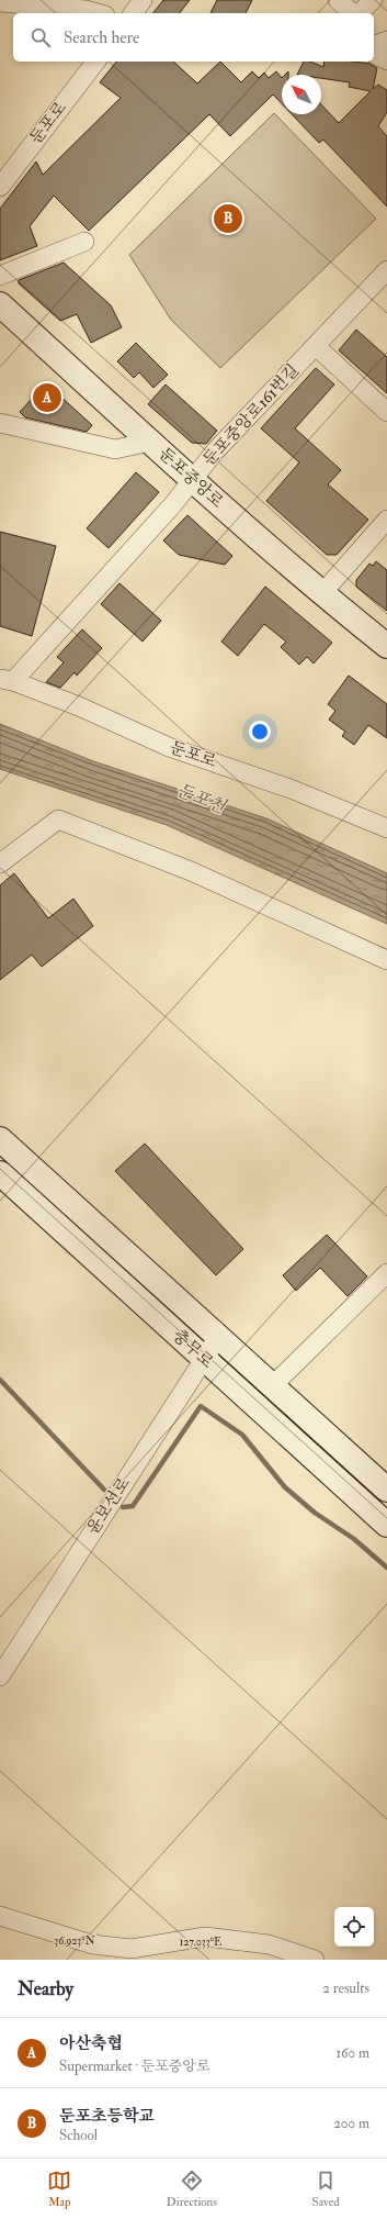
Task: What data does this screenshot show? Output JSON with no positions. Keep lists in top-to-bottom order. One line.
{"streets":{"street":["둔포로","둔포중앙로161번길","둔포중앙로","충무로","윤보선로"]},"crossings":[["둔포로","둔포중앙로161번길"],["둔포중앙로161번길","둔포중앙로"],["충무로","윤보선로"]],"water":["둔포천"],"north":"top left","page":{"search":"Search here","pins":["B","A"],"heading":["Nearby","2 results"],"list":[{"mark":"A","name":"아산축협","note":"Supermarket · 둔포중앙로","value":"160 m"},{"mark":"B","name":"둔포초등학교","note":"School","value":"200 m"}],"nav":["Map","Directions","Saved"]},"coordinates":["36.923°N","127.033°E"]}
